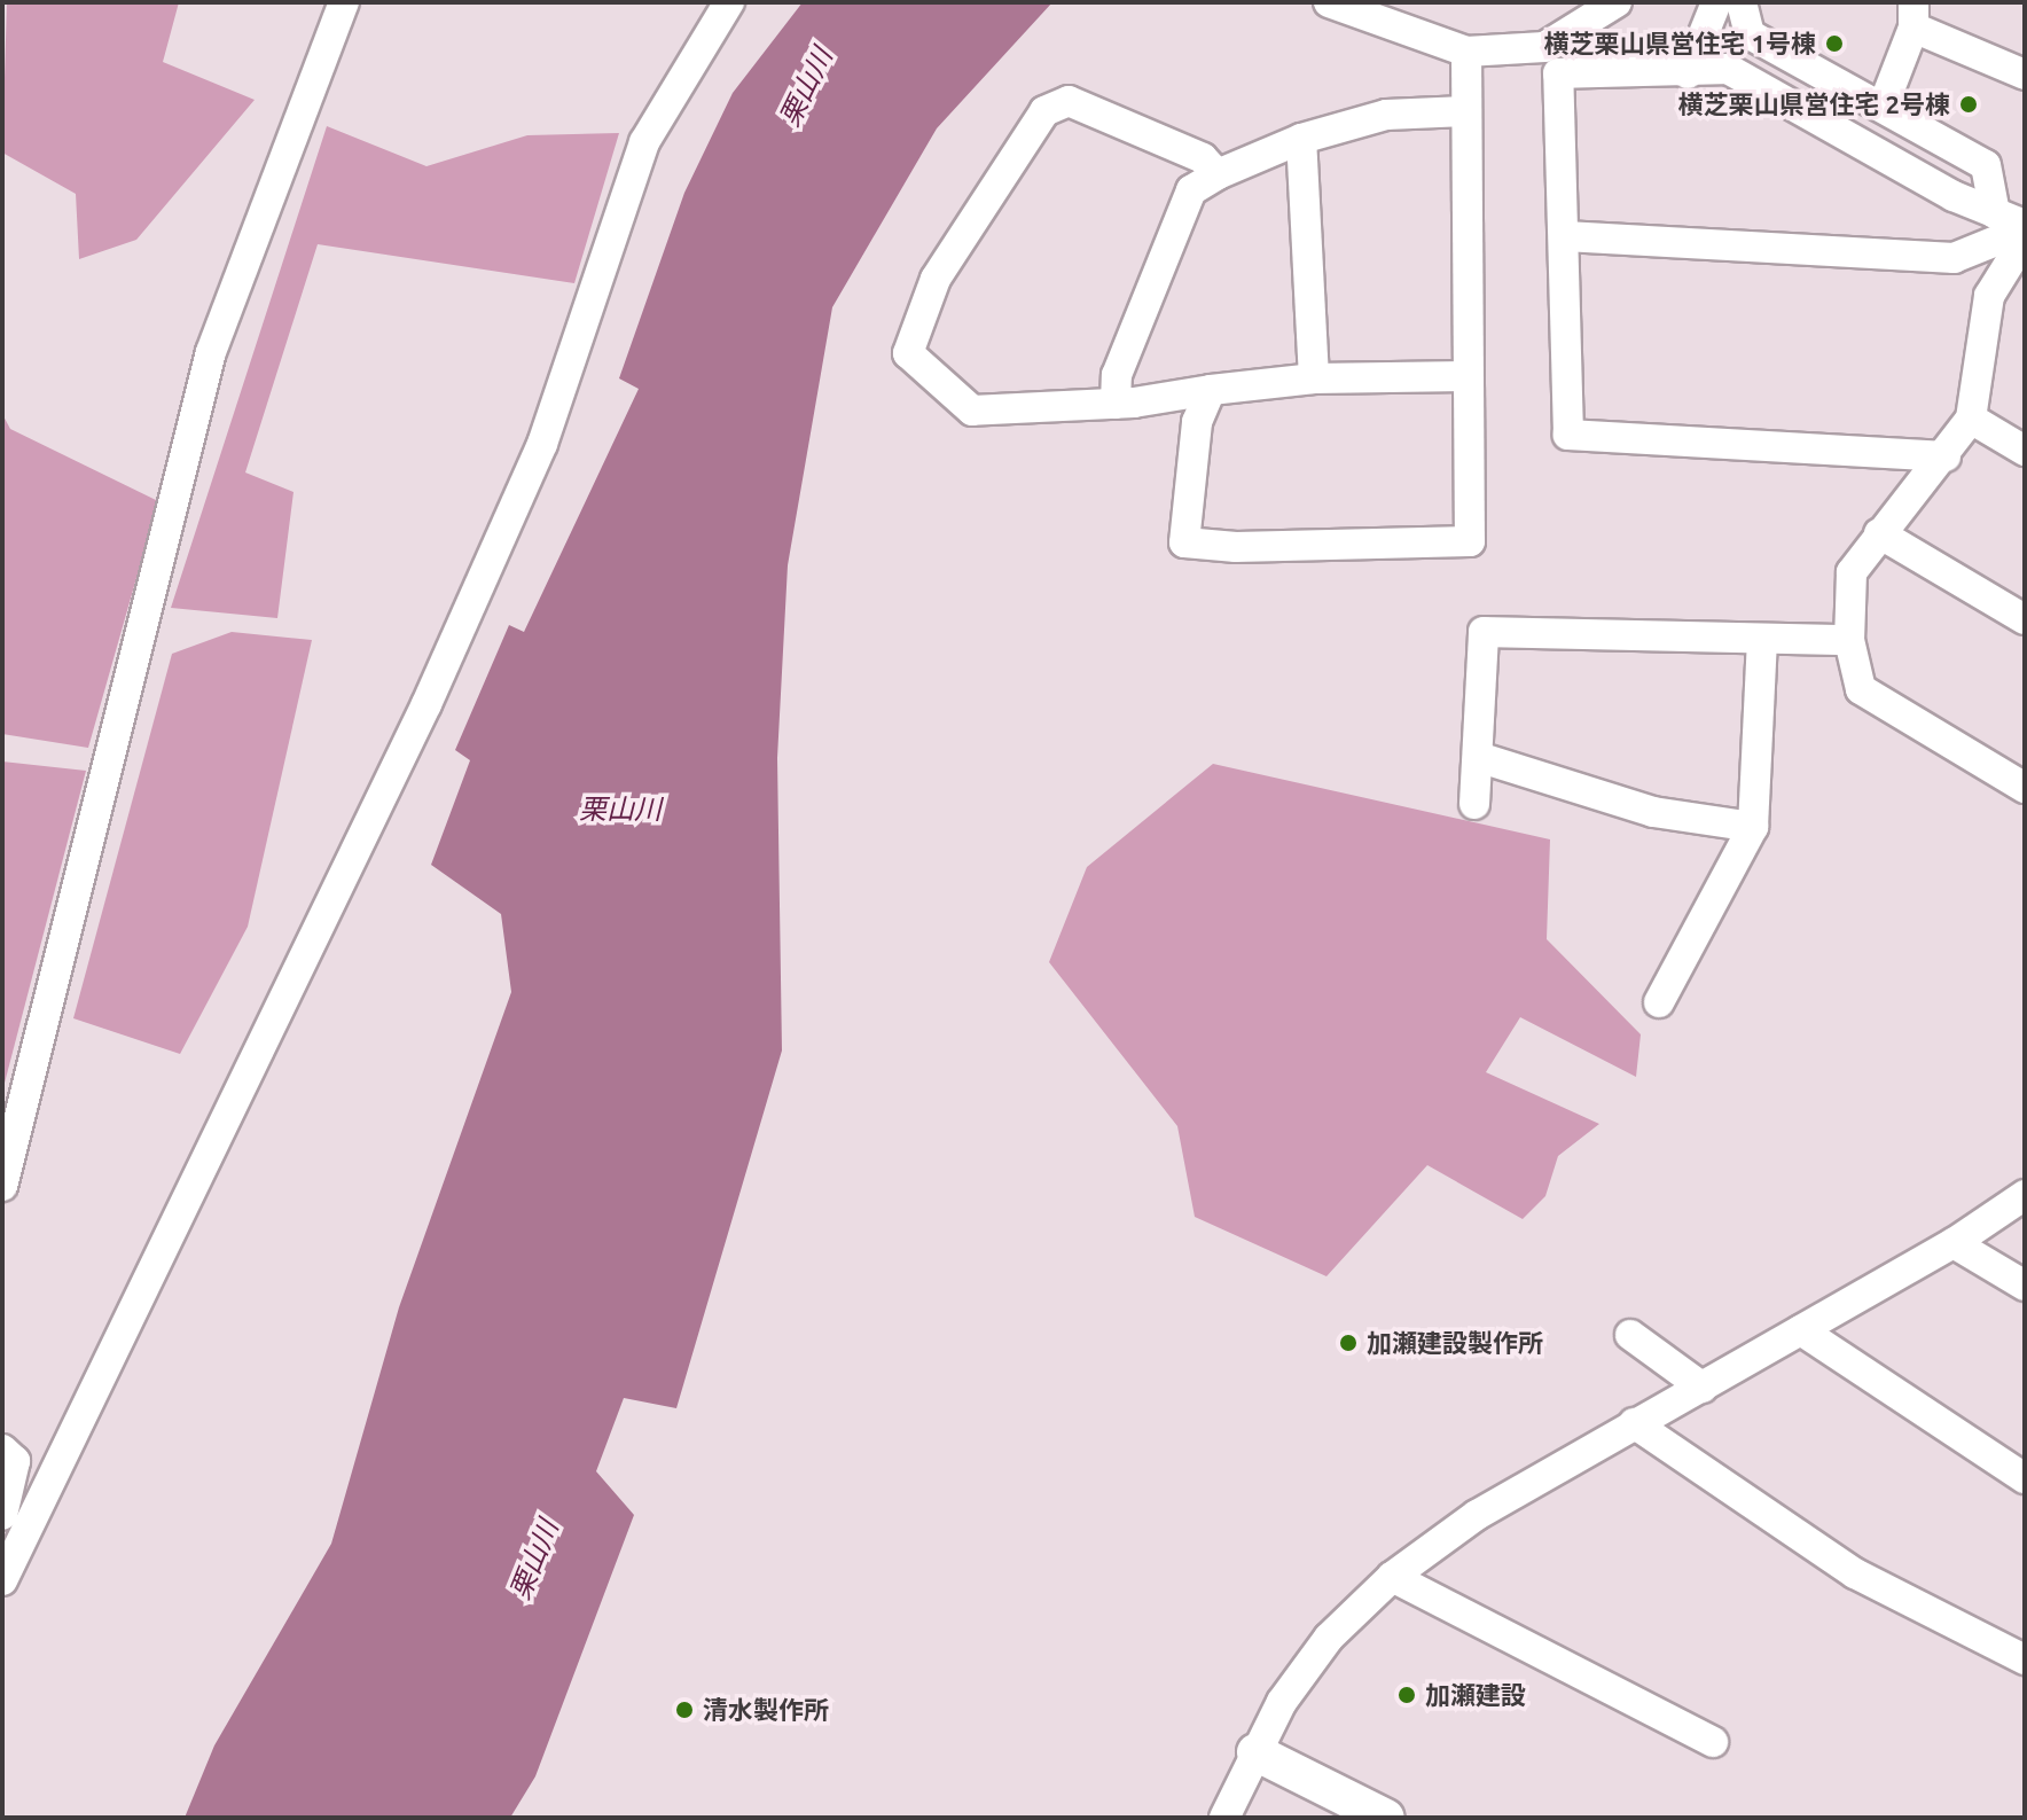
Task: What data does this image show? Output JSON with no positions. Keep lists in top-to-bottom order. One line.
{"water":["栗山川"],"places":["横芝栗山県営住宅 1号棟","横芝栗山県営住宅 2号棟","加瀬建設製作所","加瀬建設","清水製作所"]}
